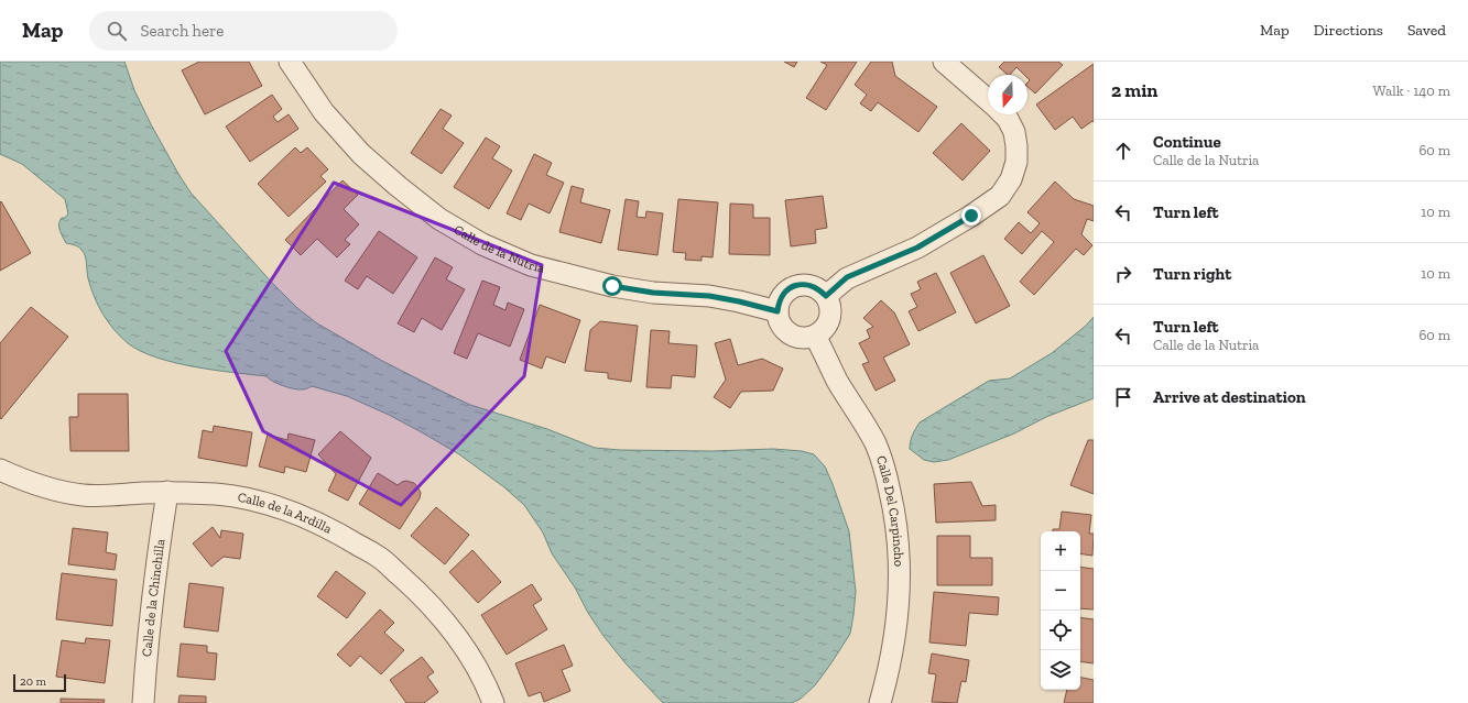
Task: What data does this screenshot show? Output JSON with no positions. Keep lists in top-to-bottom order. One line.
{"streets":{"street":["Calle de la Nutria","Calle Del Carpincho","Calle de la Ardilla","Calle de la Chinchilla"]},"crossings":[["Calle de la Nutria","Calle Del Carpincho"],["Calle de la Ardilla","Calle de la Chinchilla"]],"scale_bar":"20 m","north":"bottom","page":{"header":"Map","search":"Search here","nav":["Map","Directions","Saved"],"heading":["2 min","Walk · 140 m"],"list":[["Continue","Calle de la Nutria","60 m"],["Turn left","10 m"],["Turn right","10 m"],["Turn left","Calle de la Nutria","60 m"],"Arrive at destination"],"map_buttons":["+","−"],"scale":"20 m"}}
